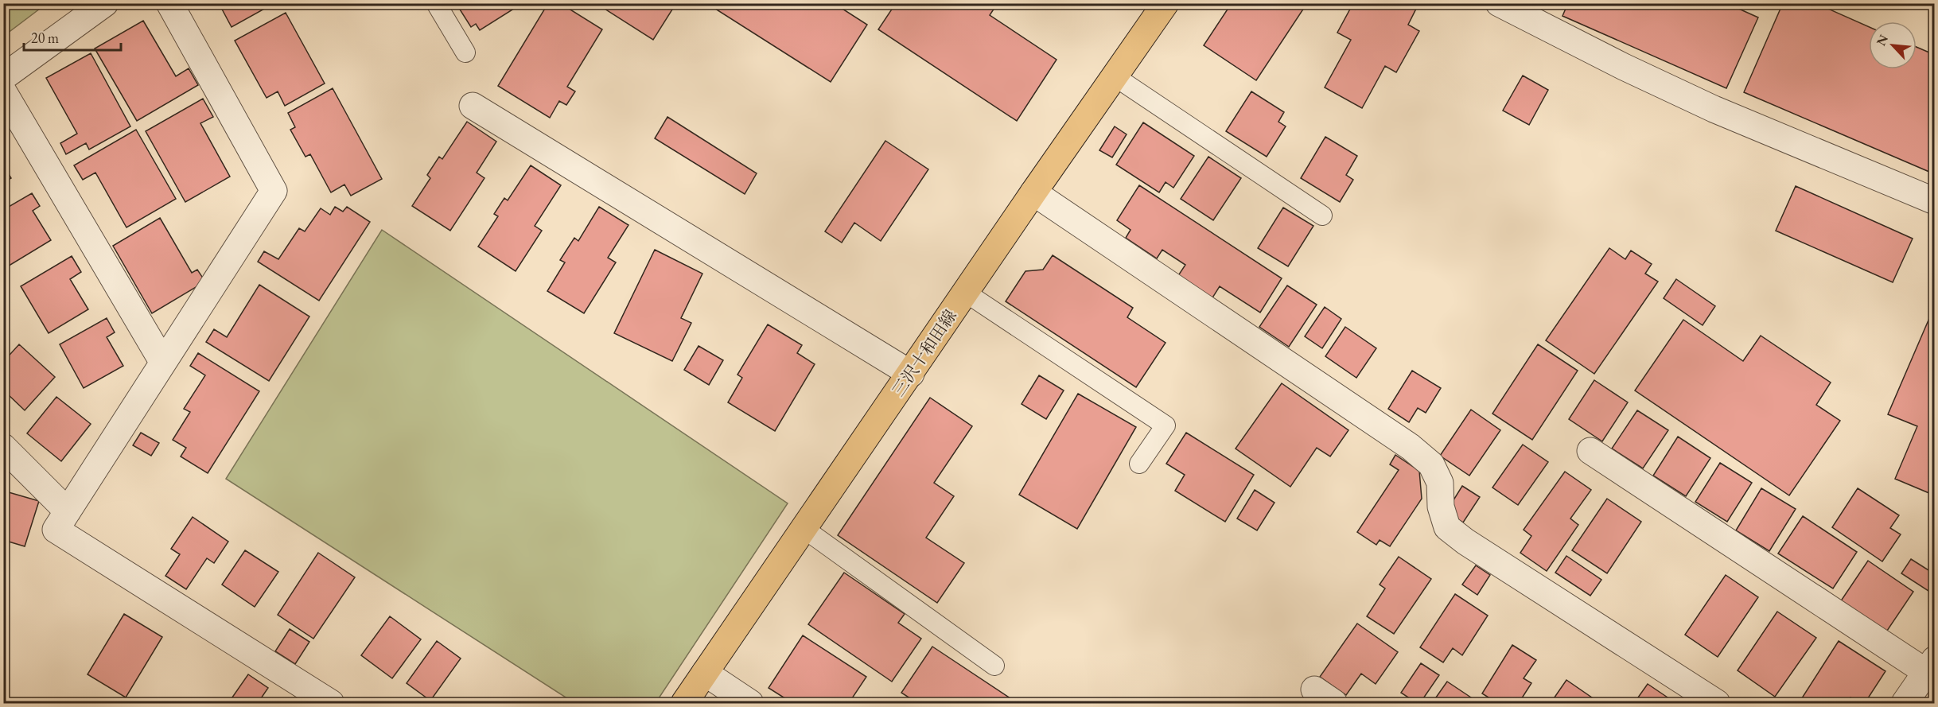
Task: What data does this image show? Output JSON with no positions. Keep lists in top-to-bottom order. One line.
{"streets":{"main road":["三沢十和田線"]},"scale_bar":"20 m","north":"top left"}
